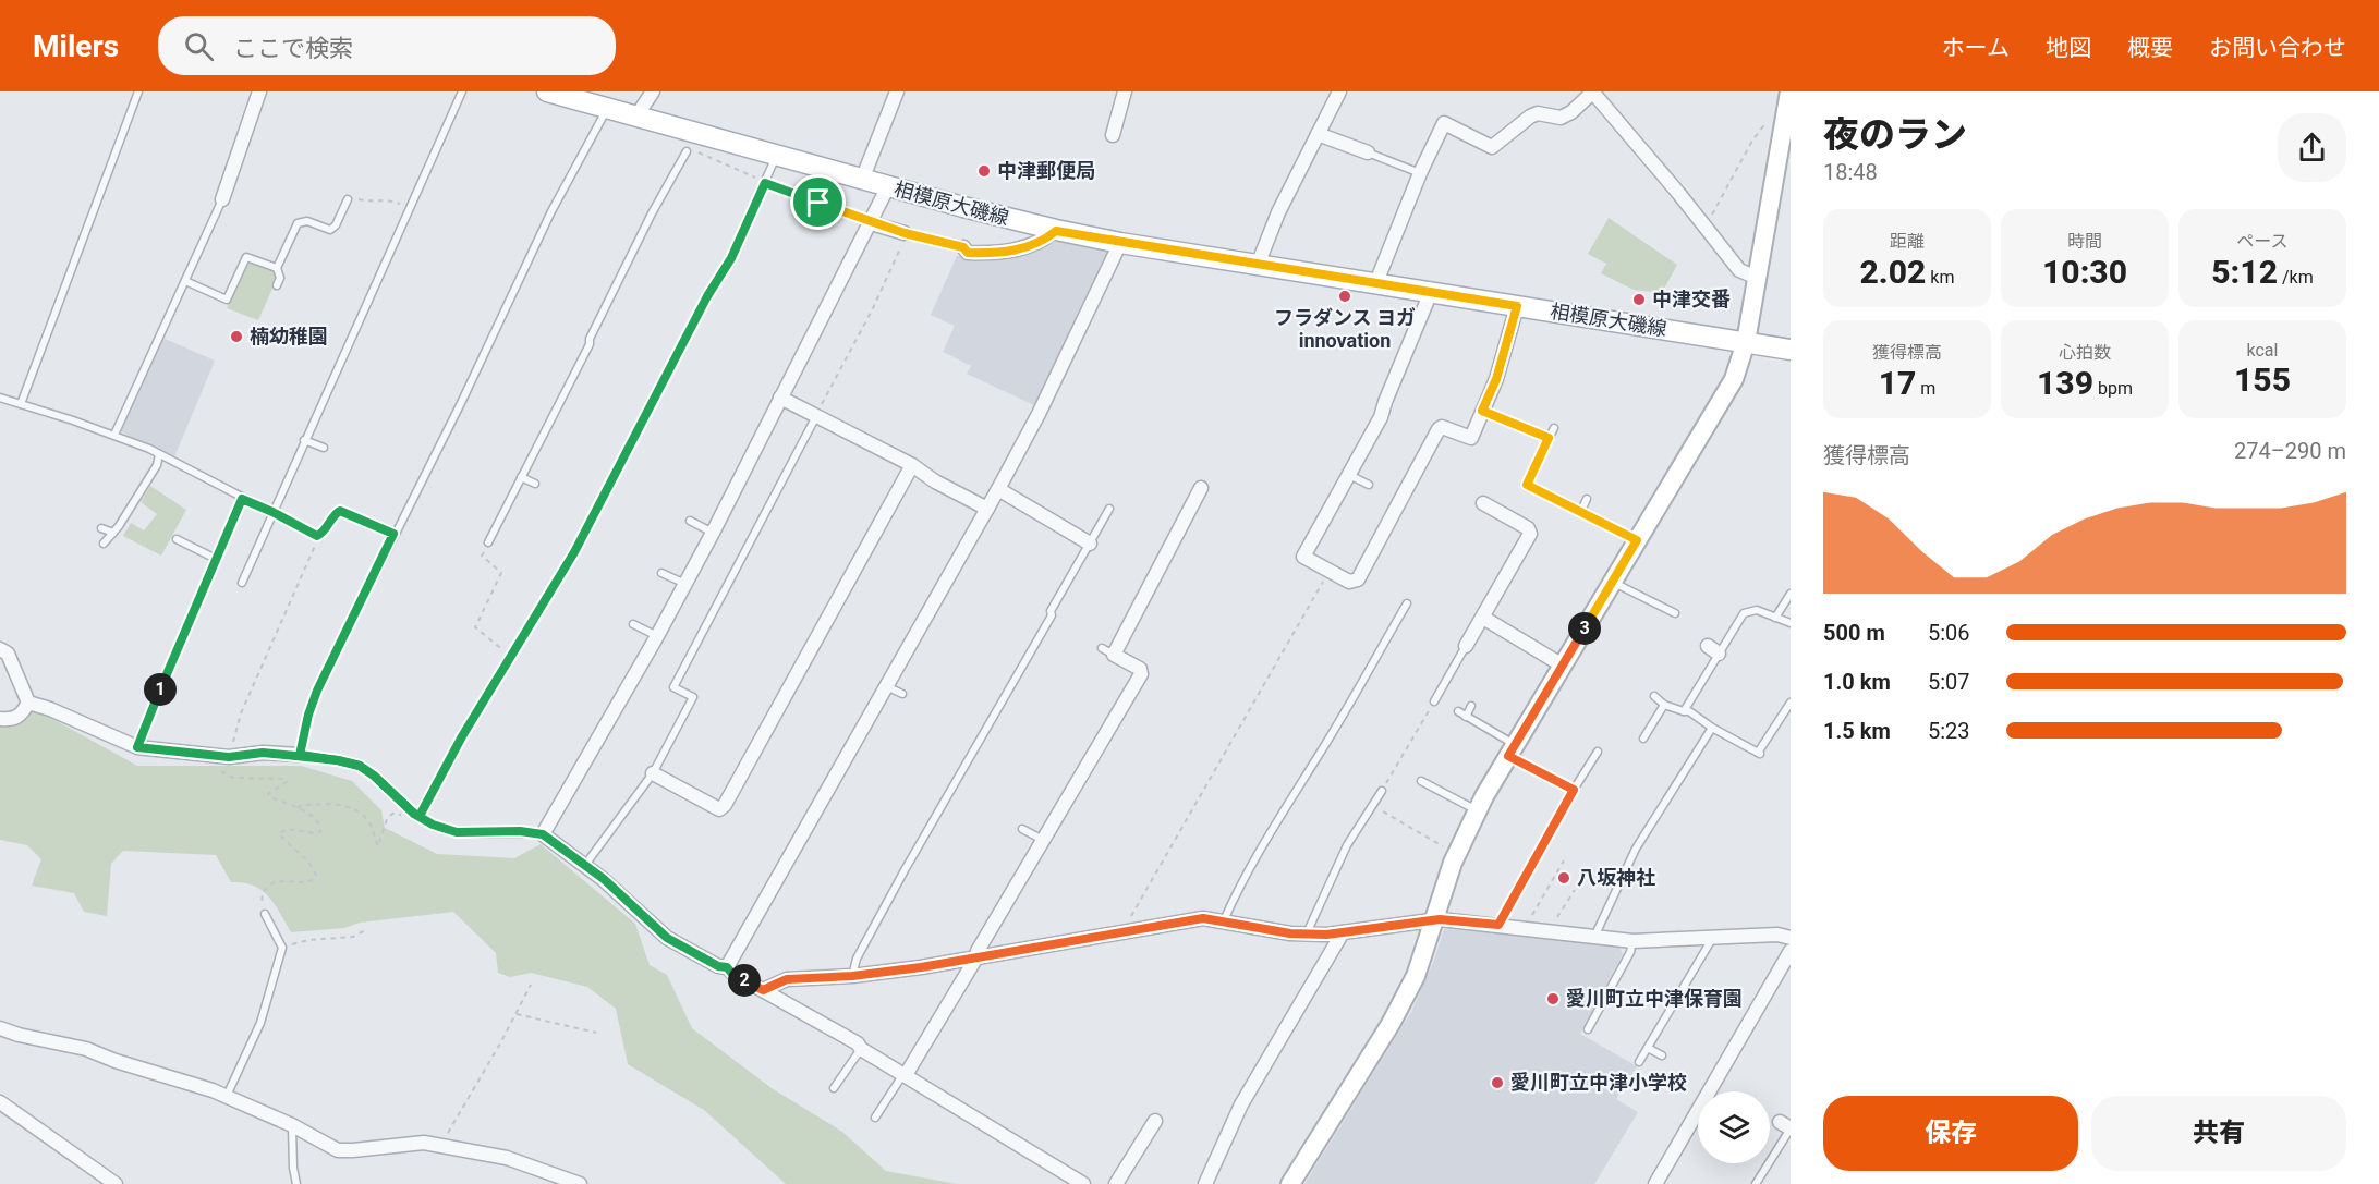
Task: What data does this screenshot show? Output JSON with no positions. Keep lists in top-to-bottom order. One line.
{"streets":{"main road":["相模原大磯線"]},"places":["中津郵便局","フラダンス ヨガ innovation","中津交番","楠幼稚園","八坂神社","愛川町立中津保育園","愛川町立中津小学校"],"page":{"header":"Milers","search":"ここで検索","nav":["ホーム","地図","概要","お問い合わせ"],"heading":["夜のラン","18:48"],"stats":[["距離","2.02 km"],["時間","10:30"],["ペース","5:12 /km"],["獲得標高","17 m"],["心拍数","139 bpm"],["kcal","155"]],"chart":["獲得標高","274–290 m"],"list":[{"name":"500 m","note":"5:06"},{"name":"1.0 km","note":"5:07"},{"name":"1.5 km","note":"5:23"}],"pins":["3","1","2"],"buttons":["保存","共有"]}}
